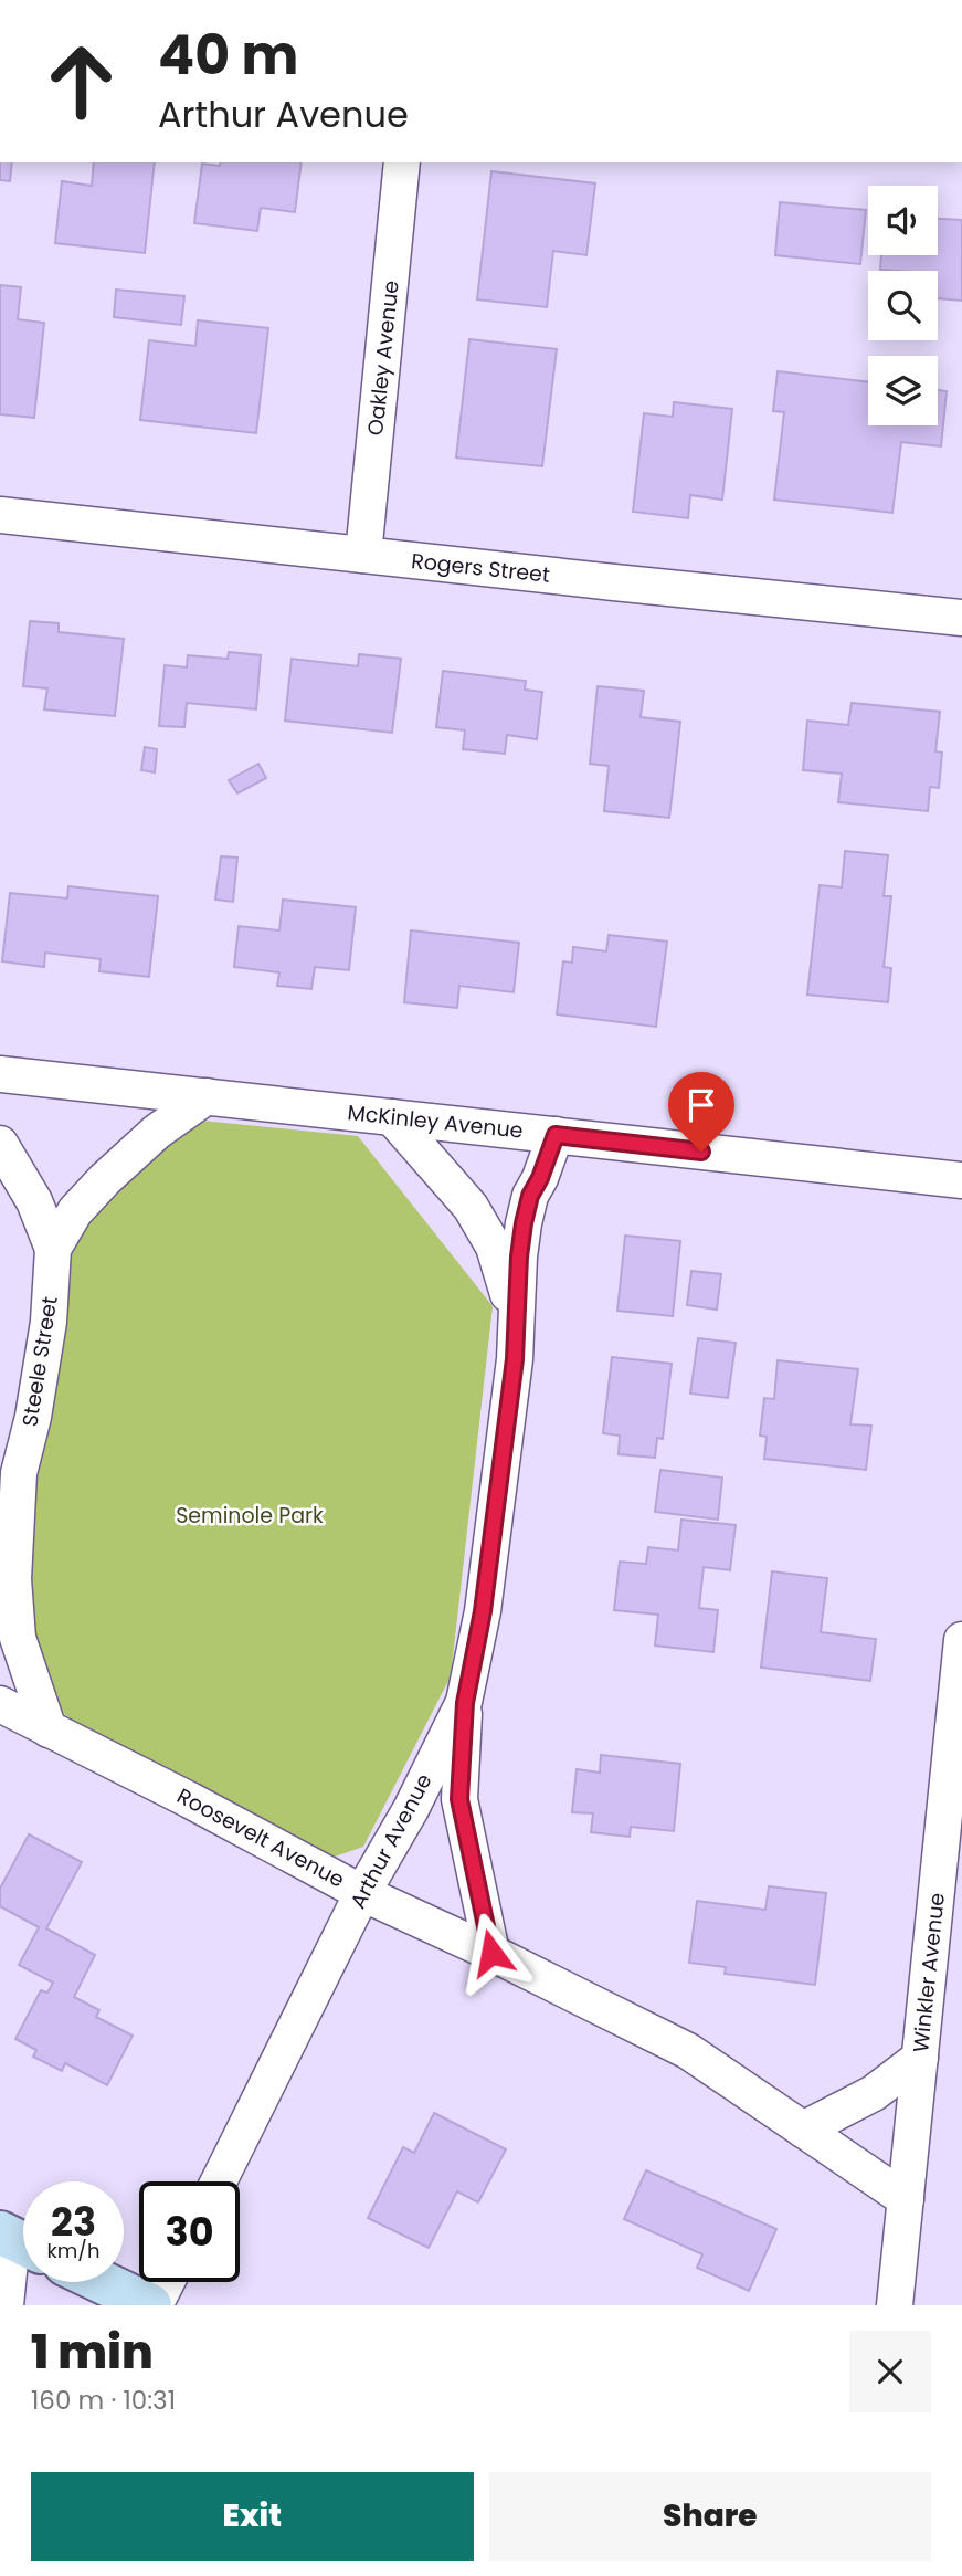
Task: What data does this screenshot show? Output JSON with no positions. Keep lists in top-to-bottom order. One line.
{"streets":{"street":["Oakley Avenue","Rogers Street","McKinley Avenue","Steele Street","Roosevelt Avenue","Arthur Avenue","Winkler Avenue"]},"crossings":[["Oakley Avenue","Rogers Street"],["McKinley Avenue","Steele Street"],["McKinley Avenue","Arthur Avenue"],["Steele Street","Roosevelt Avenue"],["Roosevelt Avenue","Arthur Avenue"],["Roosevelt Avenue","Winkler Avenue"]],"parks":["Seminole Park"],"page":{"turn":["40 m","Arthur Avenue"],"speed":"23 km/h","limit":"30","heading":["1 min","160 m · 10:31"],"buttons":["Exit","Share"]}}
